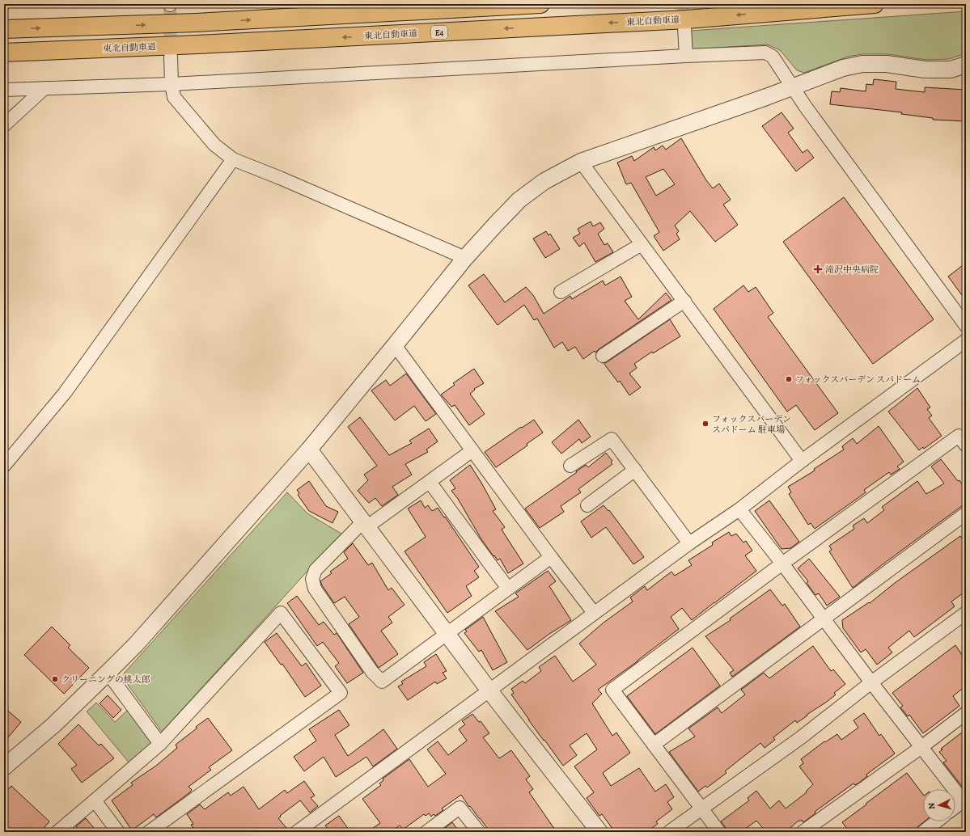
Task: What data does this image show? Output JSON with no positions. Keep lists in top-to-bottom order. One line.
{"streets":{"highway":["東北自動車道","E4"]},"places":{"health":["滝沢中央病院"],"other":["フォックスバーデン スパドーム","フォックスバーデン スパドーム 駐車場","クリーニングの桃太郎"]},"north":"left"}
